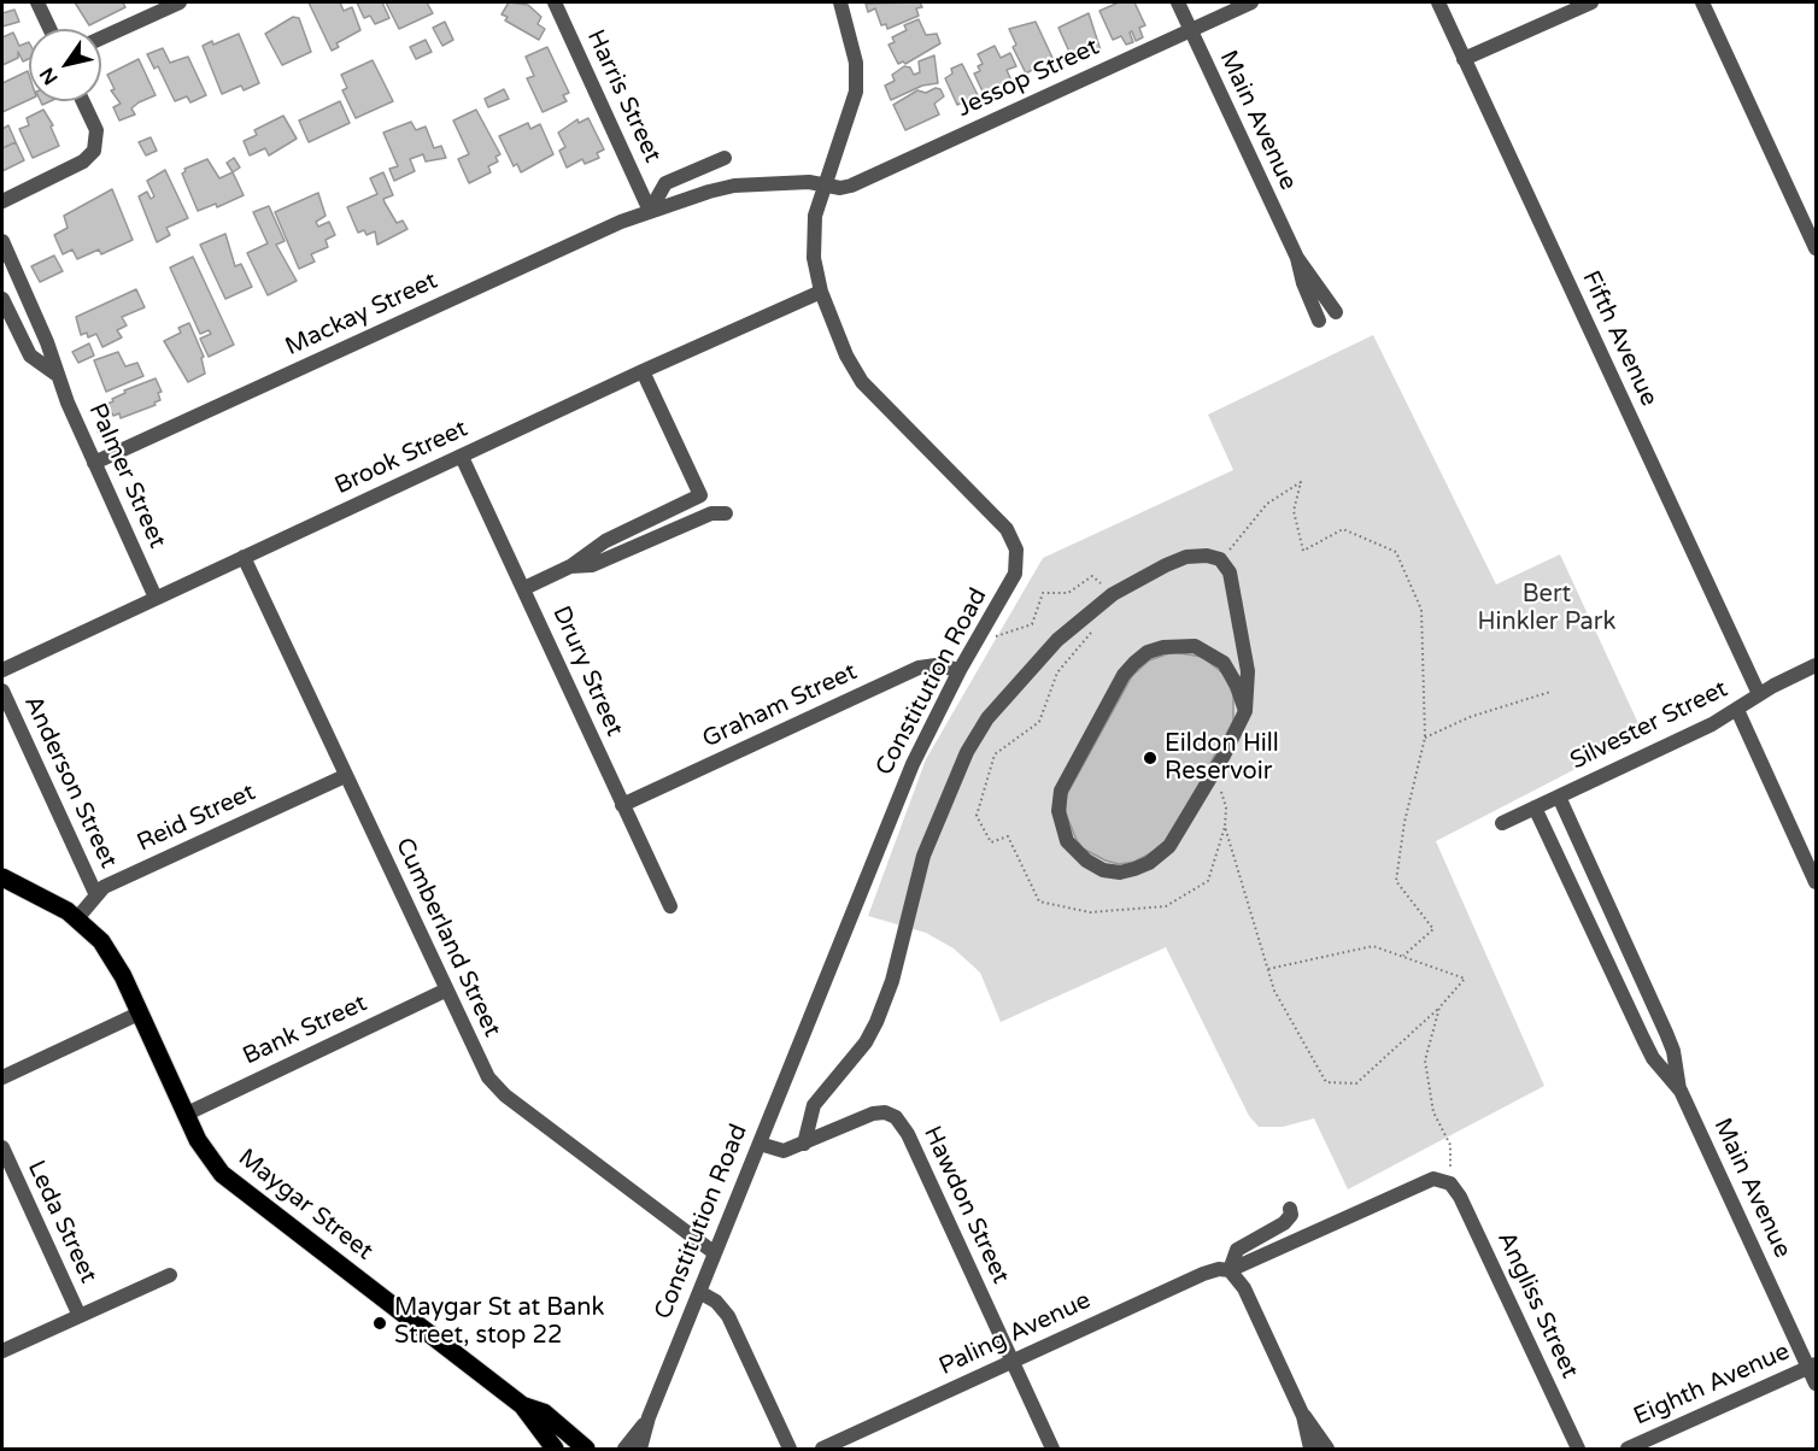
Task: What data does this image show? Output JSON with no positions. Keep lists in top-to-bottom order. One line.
{"streets":{"main road":["Maygar Street"],"street":["Jessop Street","Harris Street","Main Avenue","Mackay Street","Fifth Avenue","Brook Street","Palmer Street","Drury Street","Constitution Road","Graham Street","Silvester Street","Anderson Street","Reid Street","Cumberland Street","Bank Street","Hawdon Street","Leda Street","Angliss Street","Paling Avenue","Eighth Avenue"]},"crossings":[["Jessop Street","Main Avenue"],["Jessop Street","Mackay Street"],["Jessop Street","Constitution Road"],["Harris Street","Mackay Street"],["Main Avenue","Silvester Street"],["Main Avenue","Eighth Avenue"],["Mackay Street","Palmer Street"],["Mackay Street","Constitution Road"],["Fifth Avenue","Silvester Street"],["Brook Street","Palmer Street"],["Brook Street","Drury Street"],["Brook Street","Constitution Road"],["Brook Street","Cumberland Street"],["Drury Street","Graham Street"],["Constitution Road","Graham Street"],["Constitution Road","Cumberland Street"],["Constitution Road","Hawdon Street"],["Anderson Street","Reid Street"],["Reid Street","Cumberland Street"],["Reid Street","Maygar Street"],["Cumberland Street","Bank Street"],["Bank Street","Maygar Street"],["Hawdon Street","Paling Avenue"],["Angliss Street","Paling Avenue"]],"parks":["Bert Hinkler Park"],"places":["Eildon Hill Reservoir","Maygar St at Bank Street, stop 22"],"north":"bottom left"}
